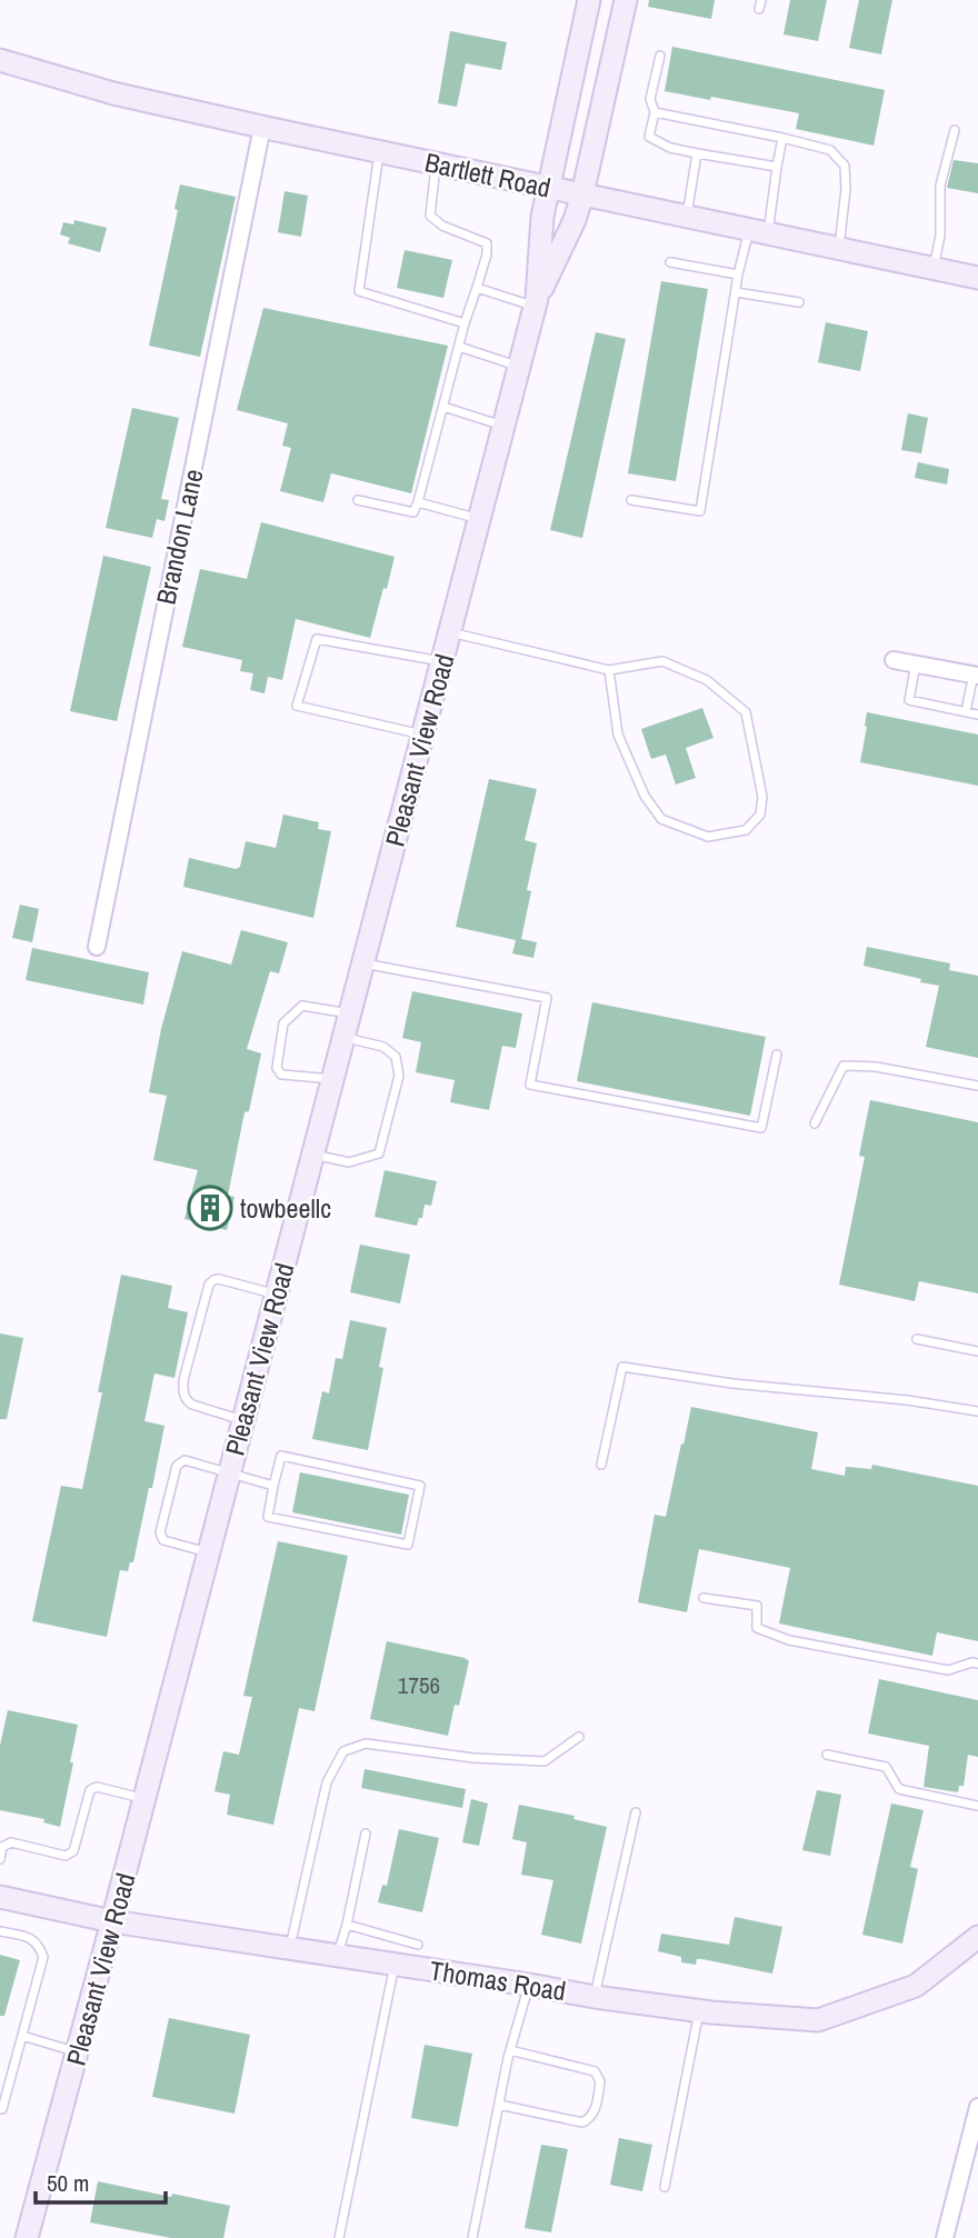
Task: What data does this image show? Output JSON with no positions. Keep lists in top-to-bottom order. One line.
{"streets":{"main road":["Bartlett Road","Pleasant View Road","Thomas Road"],"street":["Brandon Lane"]},"crossings":[["Bartlett Road","Brandon Lane"],["Bartlett Road","Pleasant View Road"],["Pleasant View Road","Thomas Road"]],"places":{"building":["towbeellc"]},"house_numbers":["1756"],"scale_bar":"50 m"}
